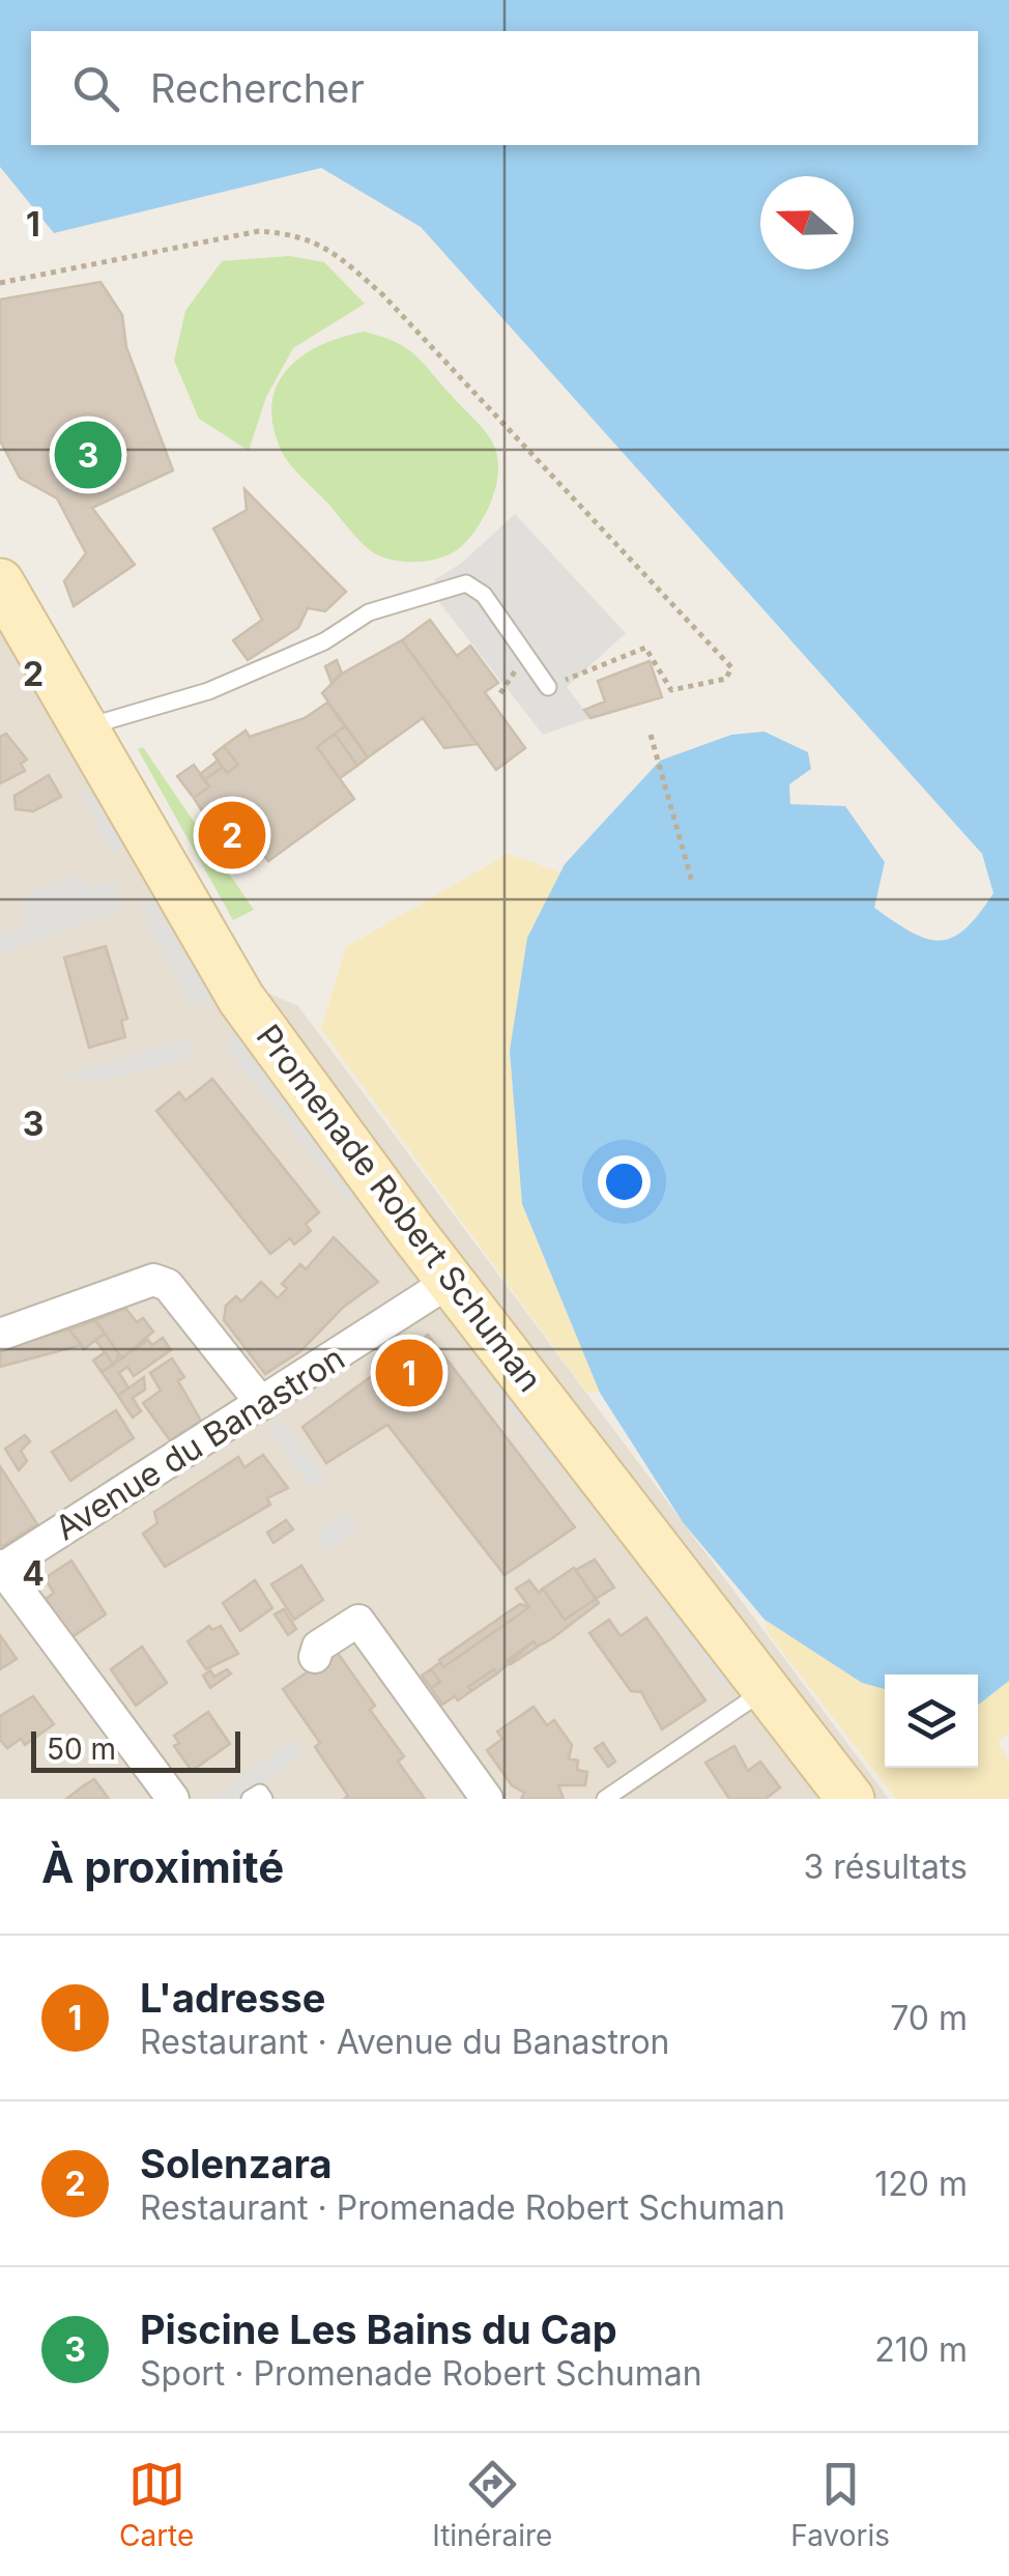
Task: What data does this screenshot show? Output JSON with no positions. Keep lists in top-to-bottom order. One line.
{"streets":{"main road":["Promenade Robert Schuman"],"street":["Avenue du Banastron"]},"crossings":[["Promenade Robert Schuman","Avenue du Banastron"]],"scale_bar":"50 m","north":"left","page":{"search":"Rechercher","pins":["3","2","1"],"scale":"50 m","heading":["À proximité","3 résultats"],"list":[{"mark":"1","name":"L'adresse","note":"Restaurant · Avenue du Banastron","value":"70 m"},{"mark":"2","name":"Solenzara","note":"Restaurant · Promenade Robert Schuman","value":"120 m"},{"mark":"3","name":"Piscine Les Bains du Cap","note":"Sport · Promenade Robert Schuman","value":"210 m"}],"nav":["Carte","Itinéraire","Favoris"]},"grid":{"rows":["1","2","3","4"]}}
